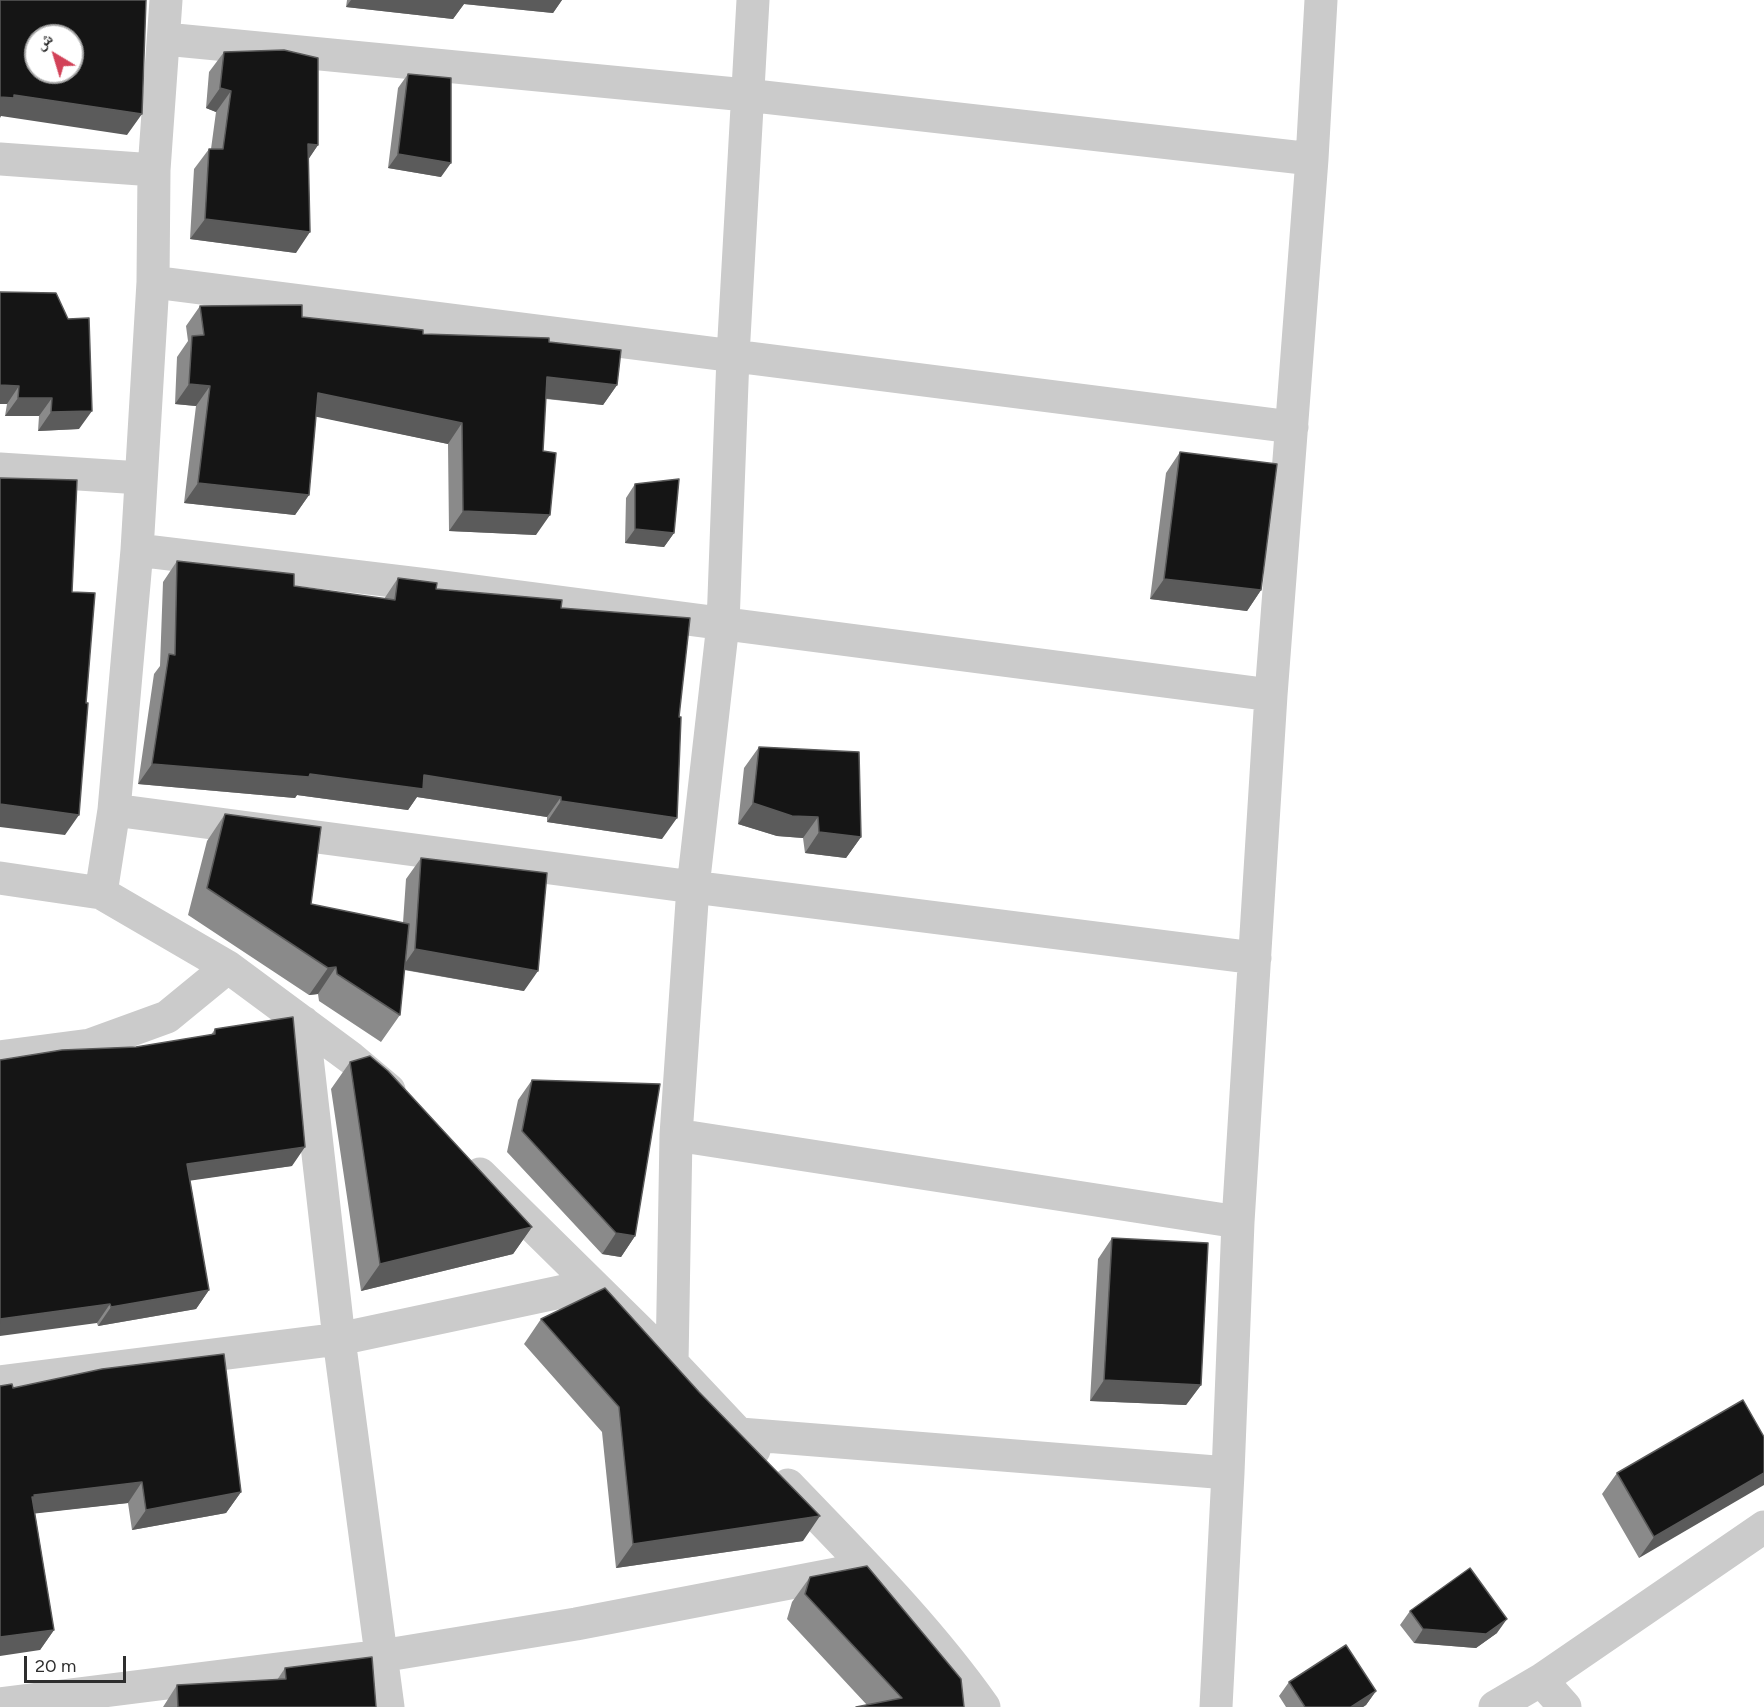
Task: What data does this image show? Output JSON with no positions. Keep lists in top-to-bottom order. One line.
{"scale_bar":"20 m","north":"top left"}
